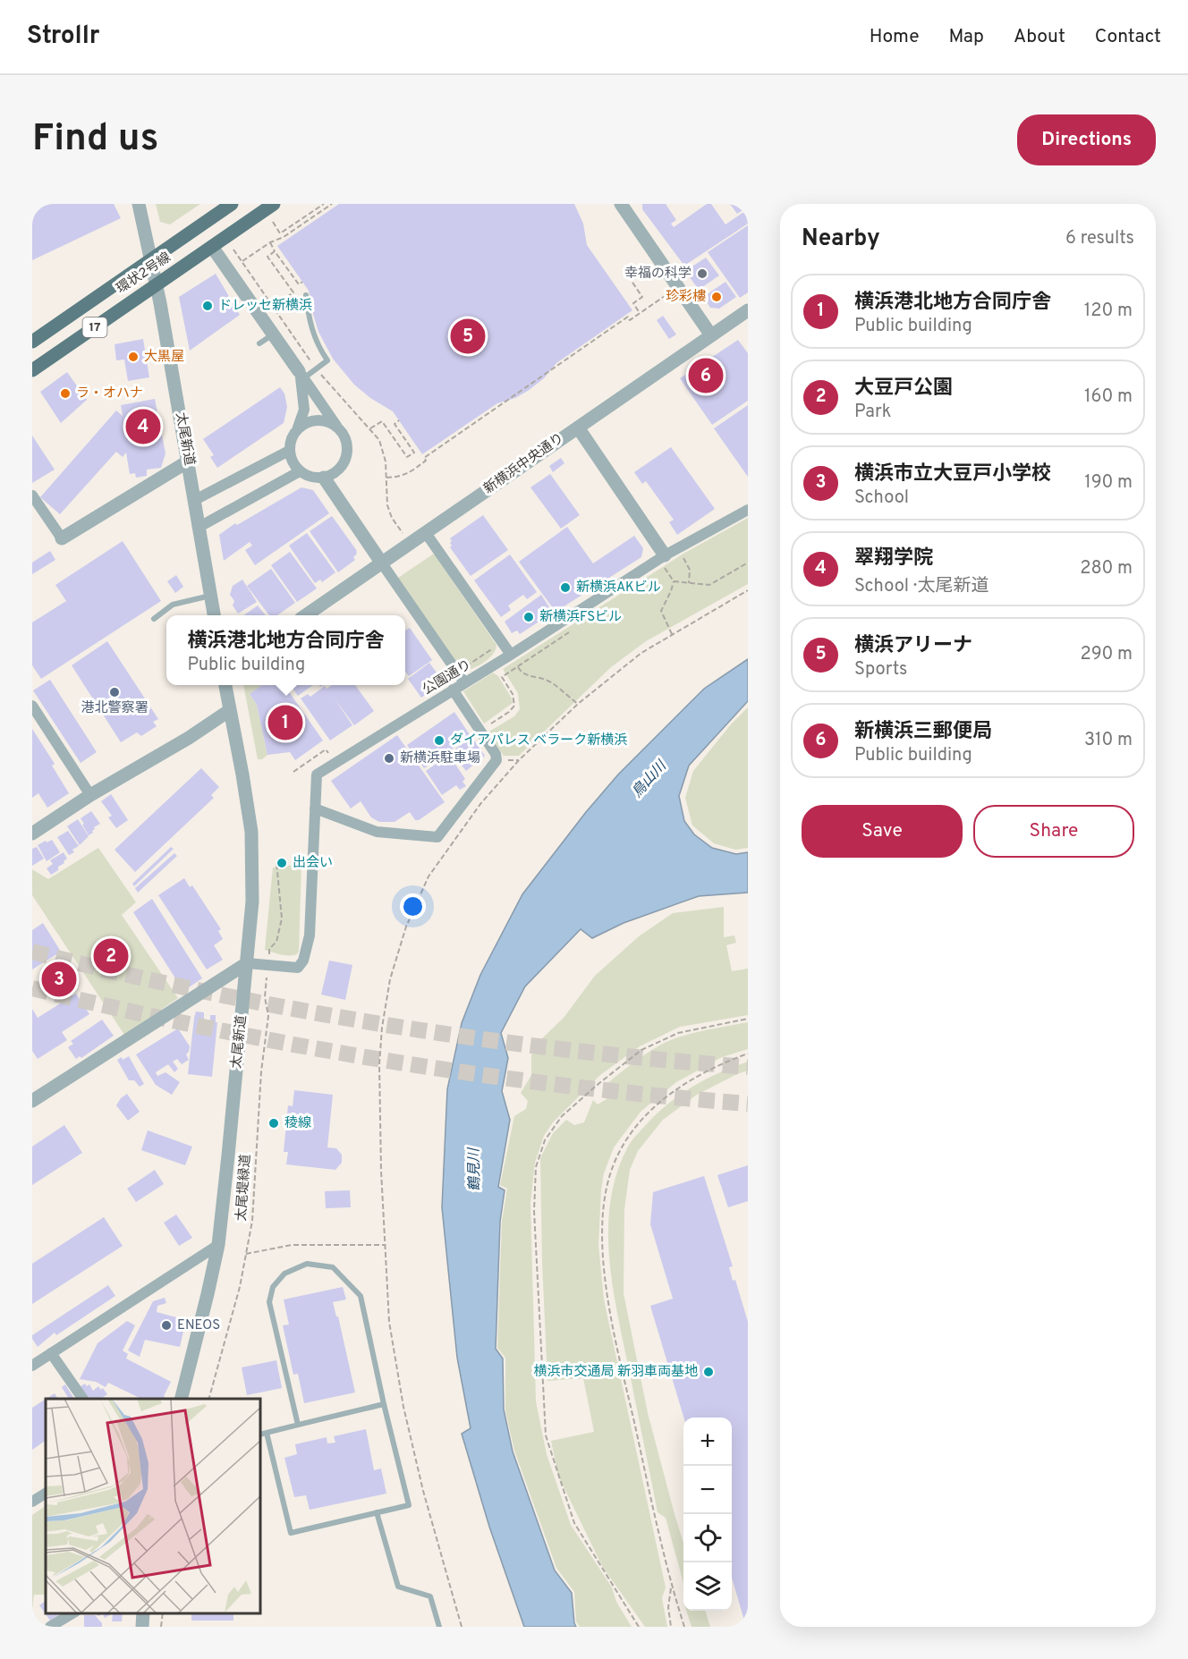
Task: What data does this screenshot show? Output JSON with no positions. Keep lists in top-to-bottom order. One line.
{"streets":{"main road":["環状2号線","17"],"street":["太尾新道","新横浜中央通り","公園通り"],"path":["太尾堤緑道"]},"crossings":[["環状2号線","太尾新道"],["太尾新道","公園通り"]],"water":["鳥山川","鶴見川"],"places":["幸福の科学","珍彩樓","ドレッセ新横浜","大黒屋","ラ・オハナ","新横浜AKビル","新横浜FSビル","港北警察署","ダイアパレス ベラーク新横浜","新横浜駐車場","出会い","稜線","ENEOS","横浜市交通局 新羽車両基地"],"page":{"header":"Strollr","nav":["Home","Map","About","Contact"],"buttons":["Directions",["Save","Share"]],"title":"Find us","heading":["Nearby","6 results"],"list":[{"mark":"1","name":"横浜港北地方合同庁舎","note":"Public building","value":"120 m"},{"mark":"2","name":"大豆戸公園","note":"Park","value":"160 m"},{"mark":"3","name":"横浜市立大豆戸小学校","note":"School","value":"190 m"},{"mark":"4","name":"翠翔学院","note":"School · 太尾新道","value":"280 m"},{"mark":"5","name":"横浜アリーナ","note":"Sports","value":"290 m"},{"mark":"6","name":"新横浜三郵便局","note":"Public building","value":"310 m"}],"pins":["5","6","4","1","2","3"],"popup":["横浜港北地方合同庁舎","Public building"],"map_buttons":["+","−"]}}
